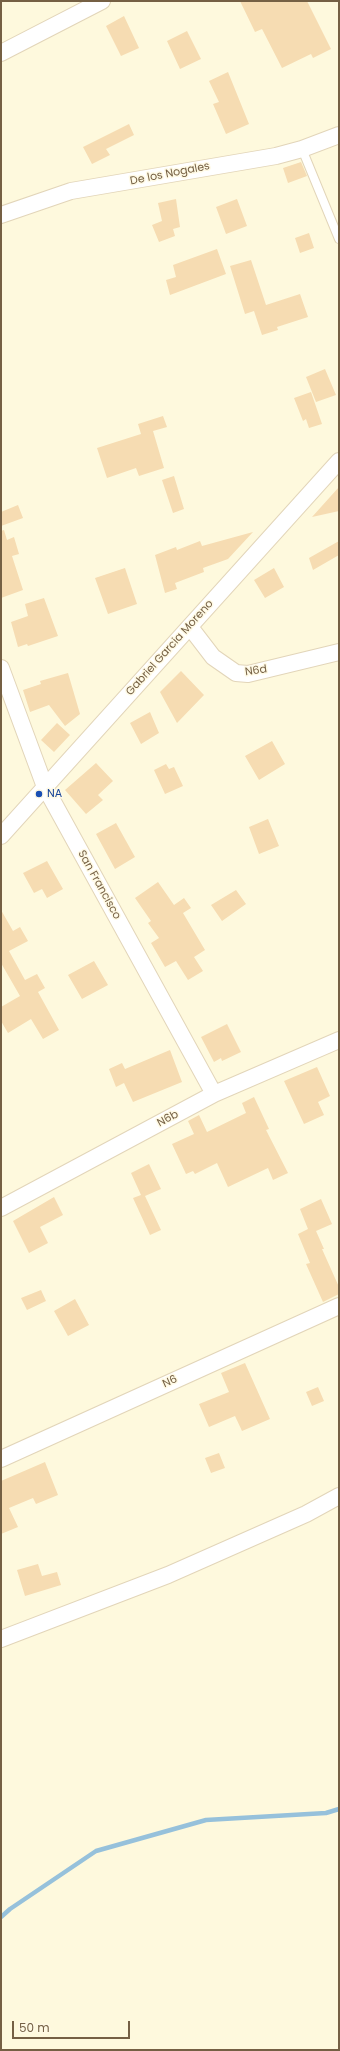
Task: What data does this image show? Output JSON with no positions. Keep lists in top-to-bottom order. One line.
{"streets":{"street":["De los Nogales","Gabriel Garcia Moreno","N6d","San Francisco","N6b","N6"]},"crossings":[["Gabriel Garcia Moreno","N6d"],["Gabriel Garcia Moreno","San Francisco"],["San Francisco","N6b"]],"places":["NA"],"scale_bar":"50 m"}
